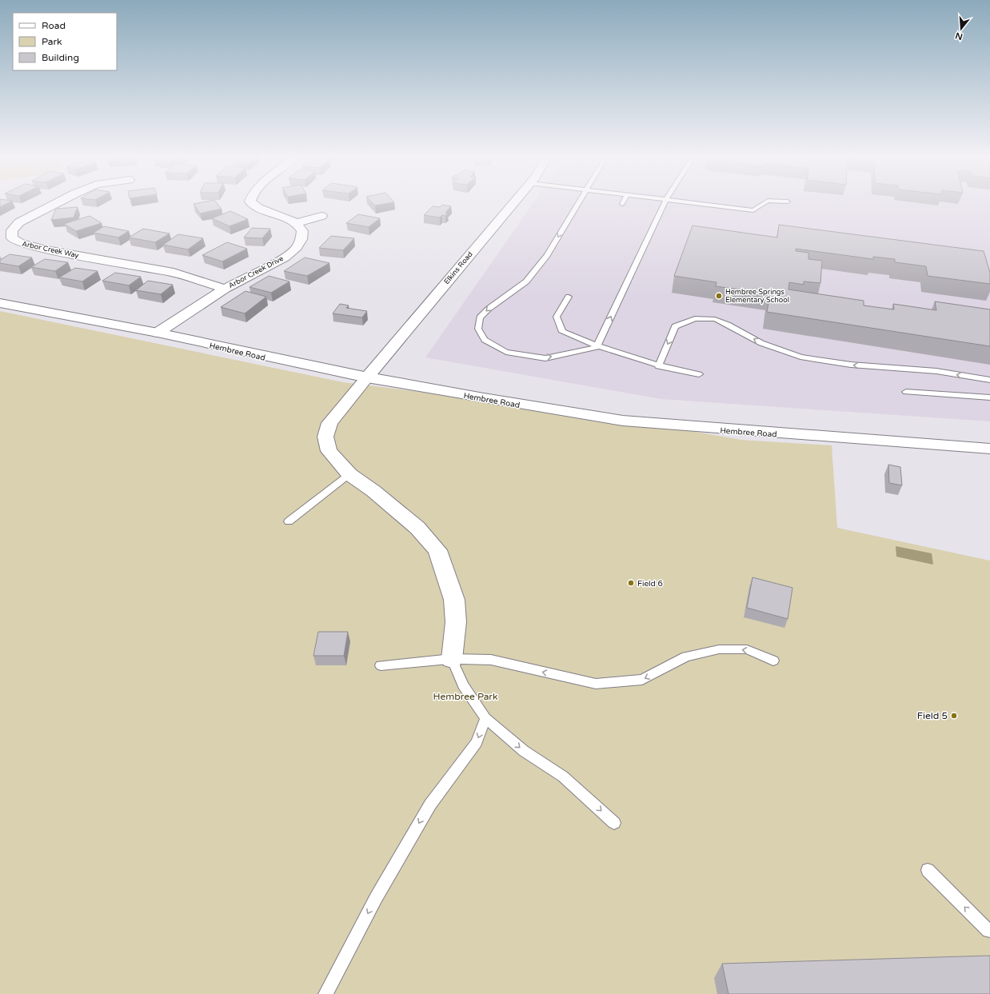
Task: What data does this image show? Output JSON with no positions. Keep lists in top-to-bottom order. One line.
{"streets":{"street":["Arbor Creek Way","Elkins Road","Arbor Creek Drive","Hembree Road"]},"crossings":[["Arbor Creek Way","Arbor Creek Drive"],["Elkins Road","Hembree Road"],["Arbor Creek Drive","Hembree Road"]],"parks":["Hembree Park"],"places":["Hembree Springs Elementary School","Field 6","Field 5"],"legend":["Road","Park","Building"],"north":"bottom"}
